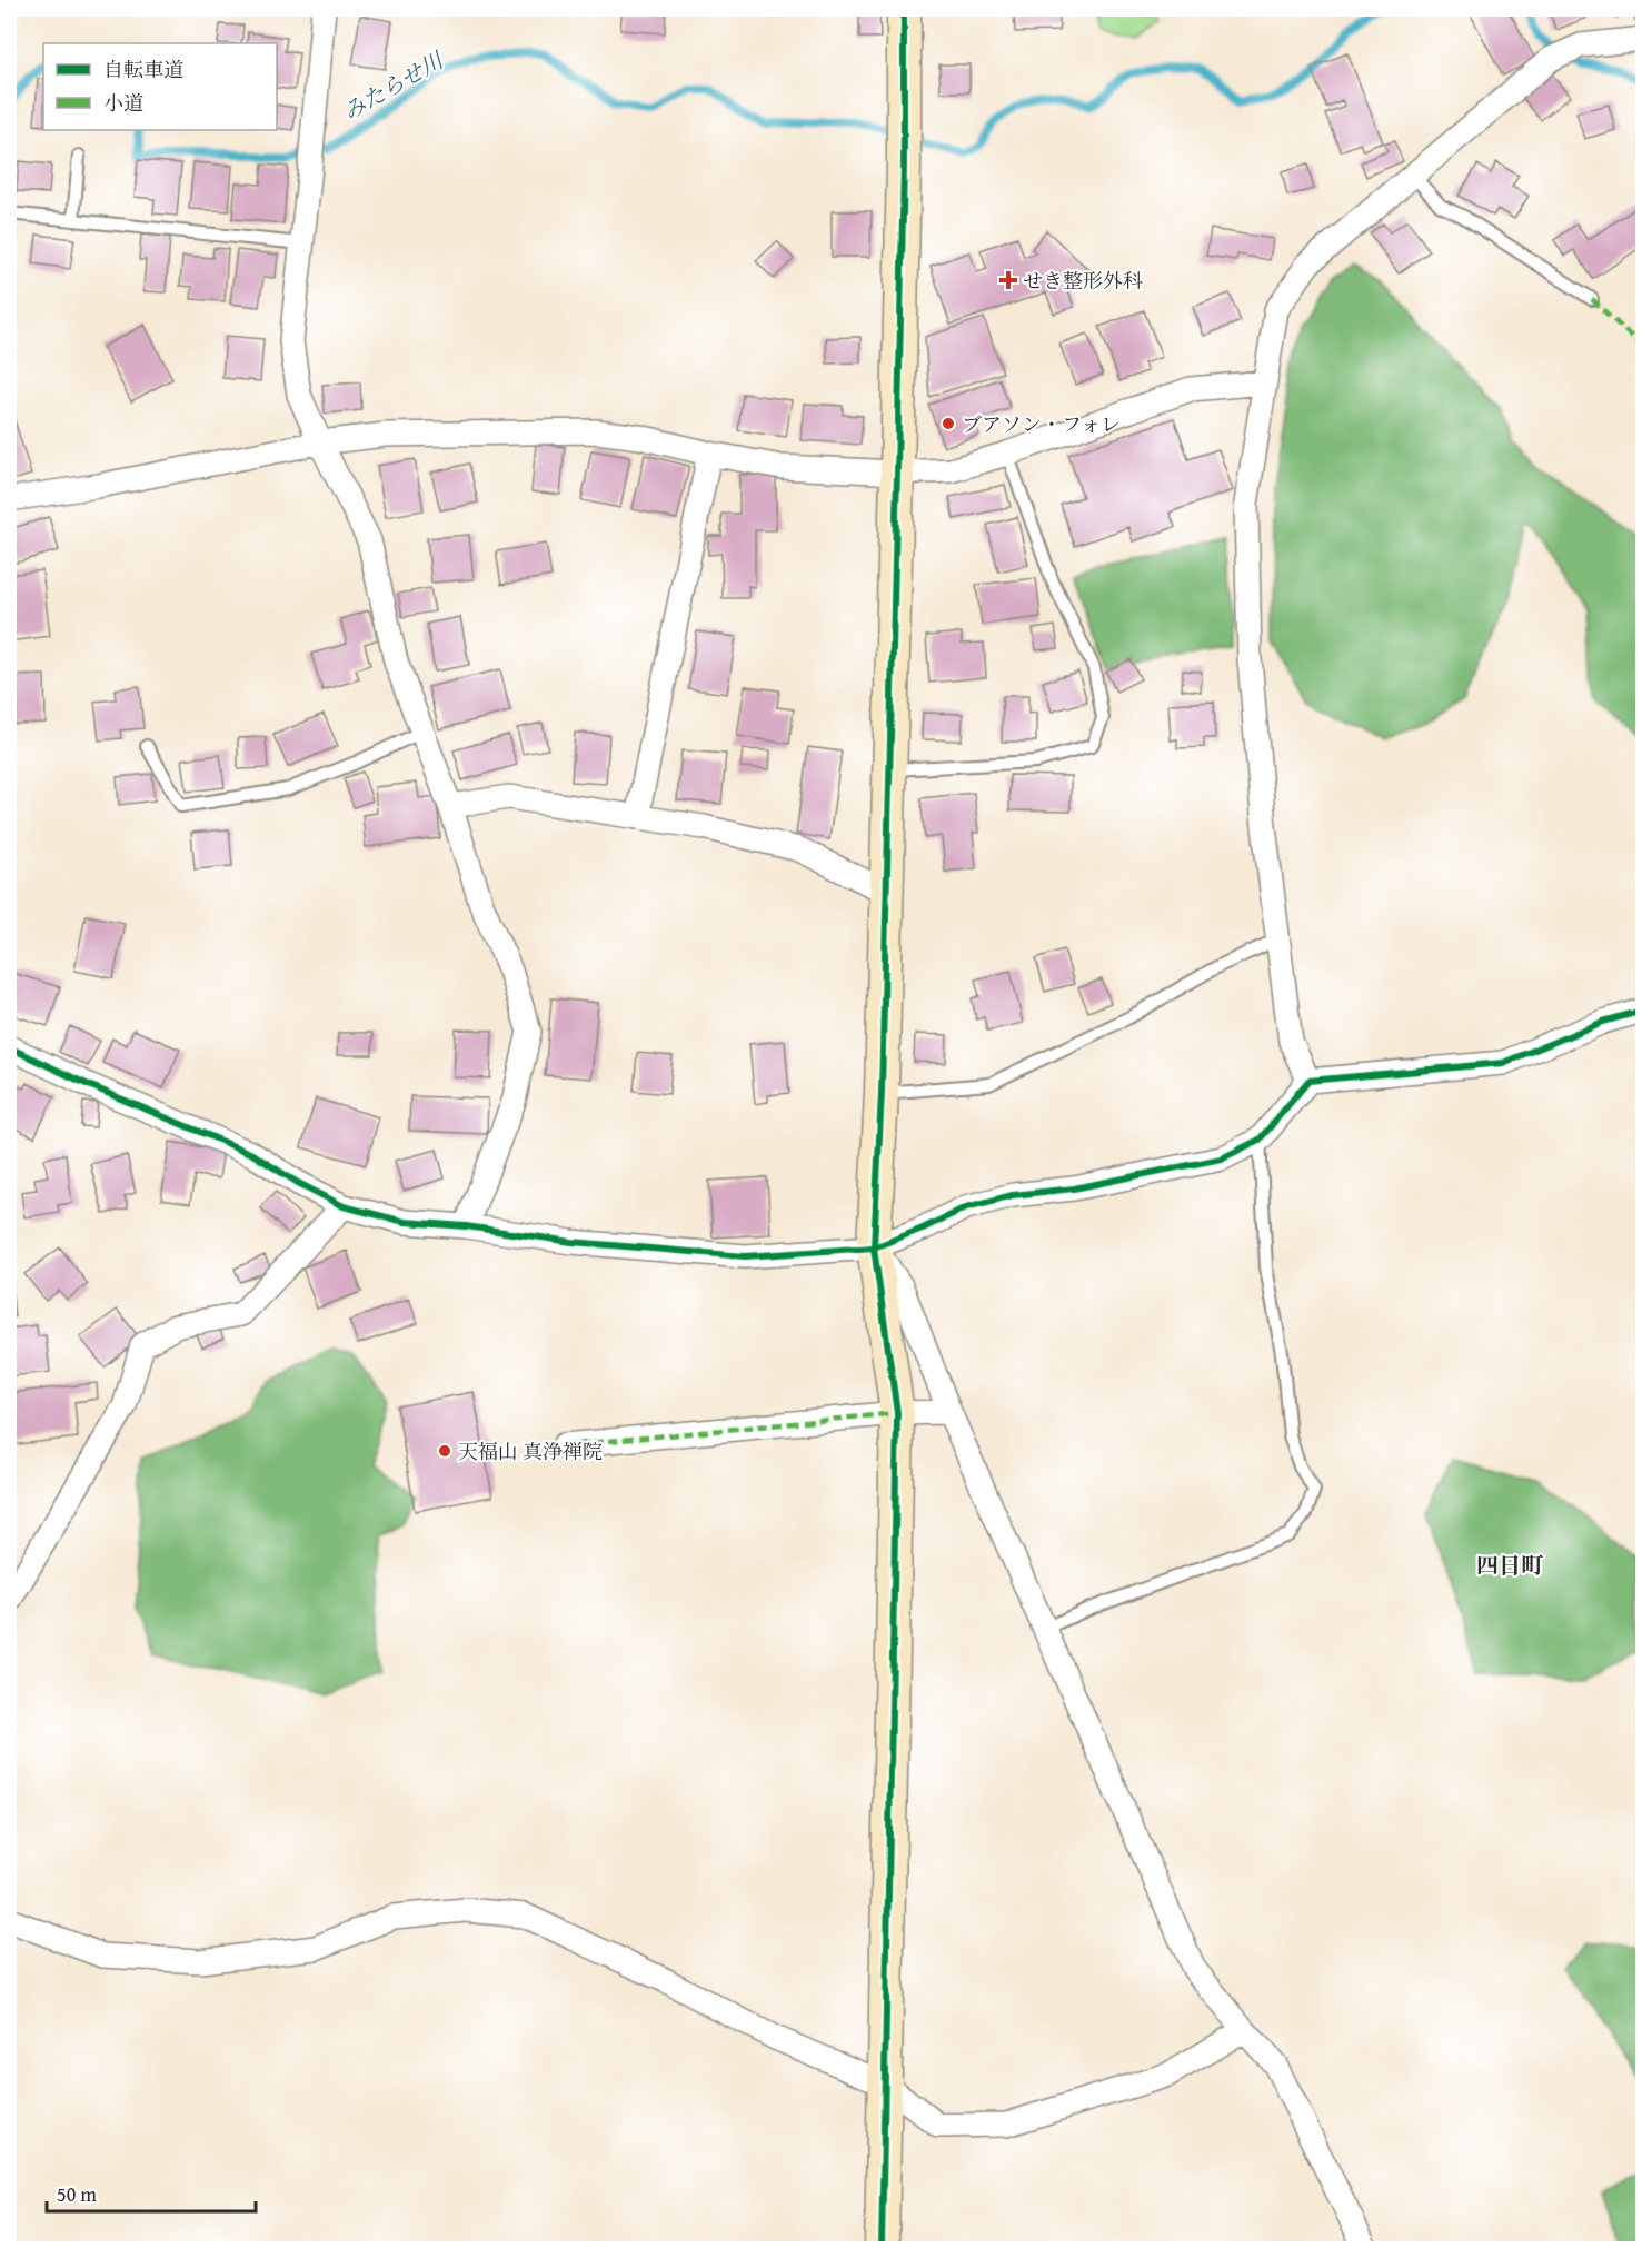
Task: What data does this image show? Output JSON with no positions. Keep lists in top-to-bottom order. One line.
{"districts":["四日町"],"water":["みたらせ川"],"places":{"health":["せき整形外科"],"other":["ブアソン・フォレ","天福山 真浄禅院"]},"legend":["自転車道","小道"],"scale_bar":"50 m"}
